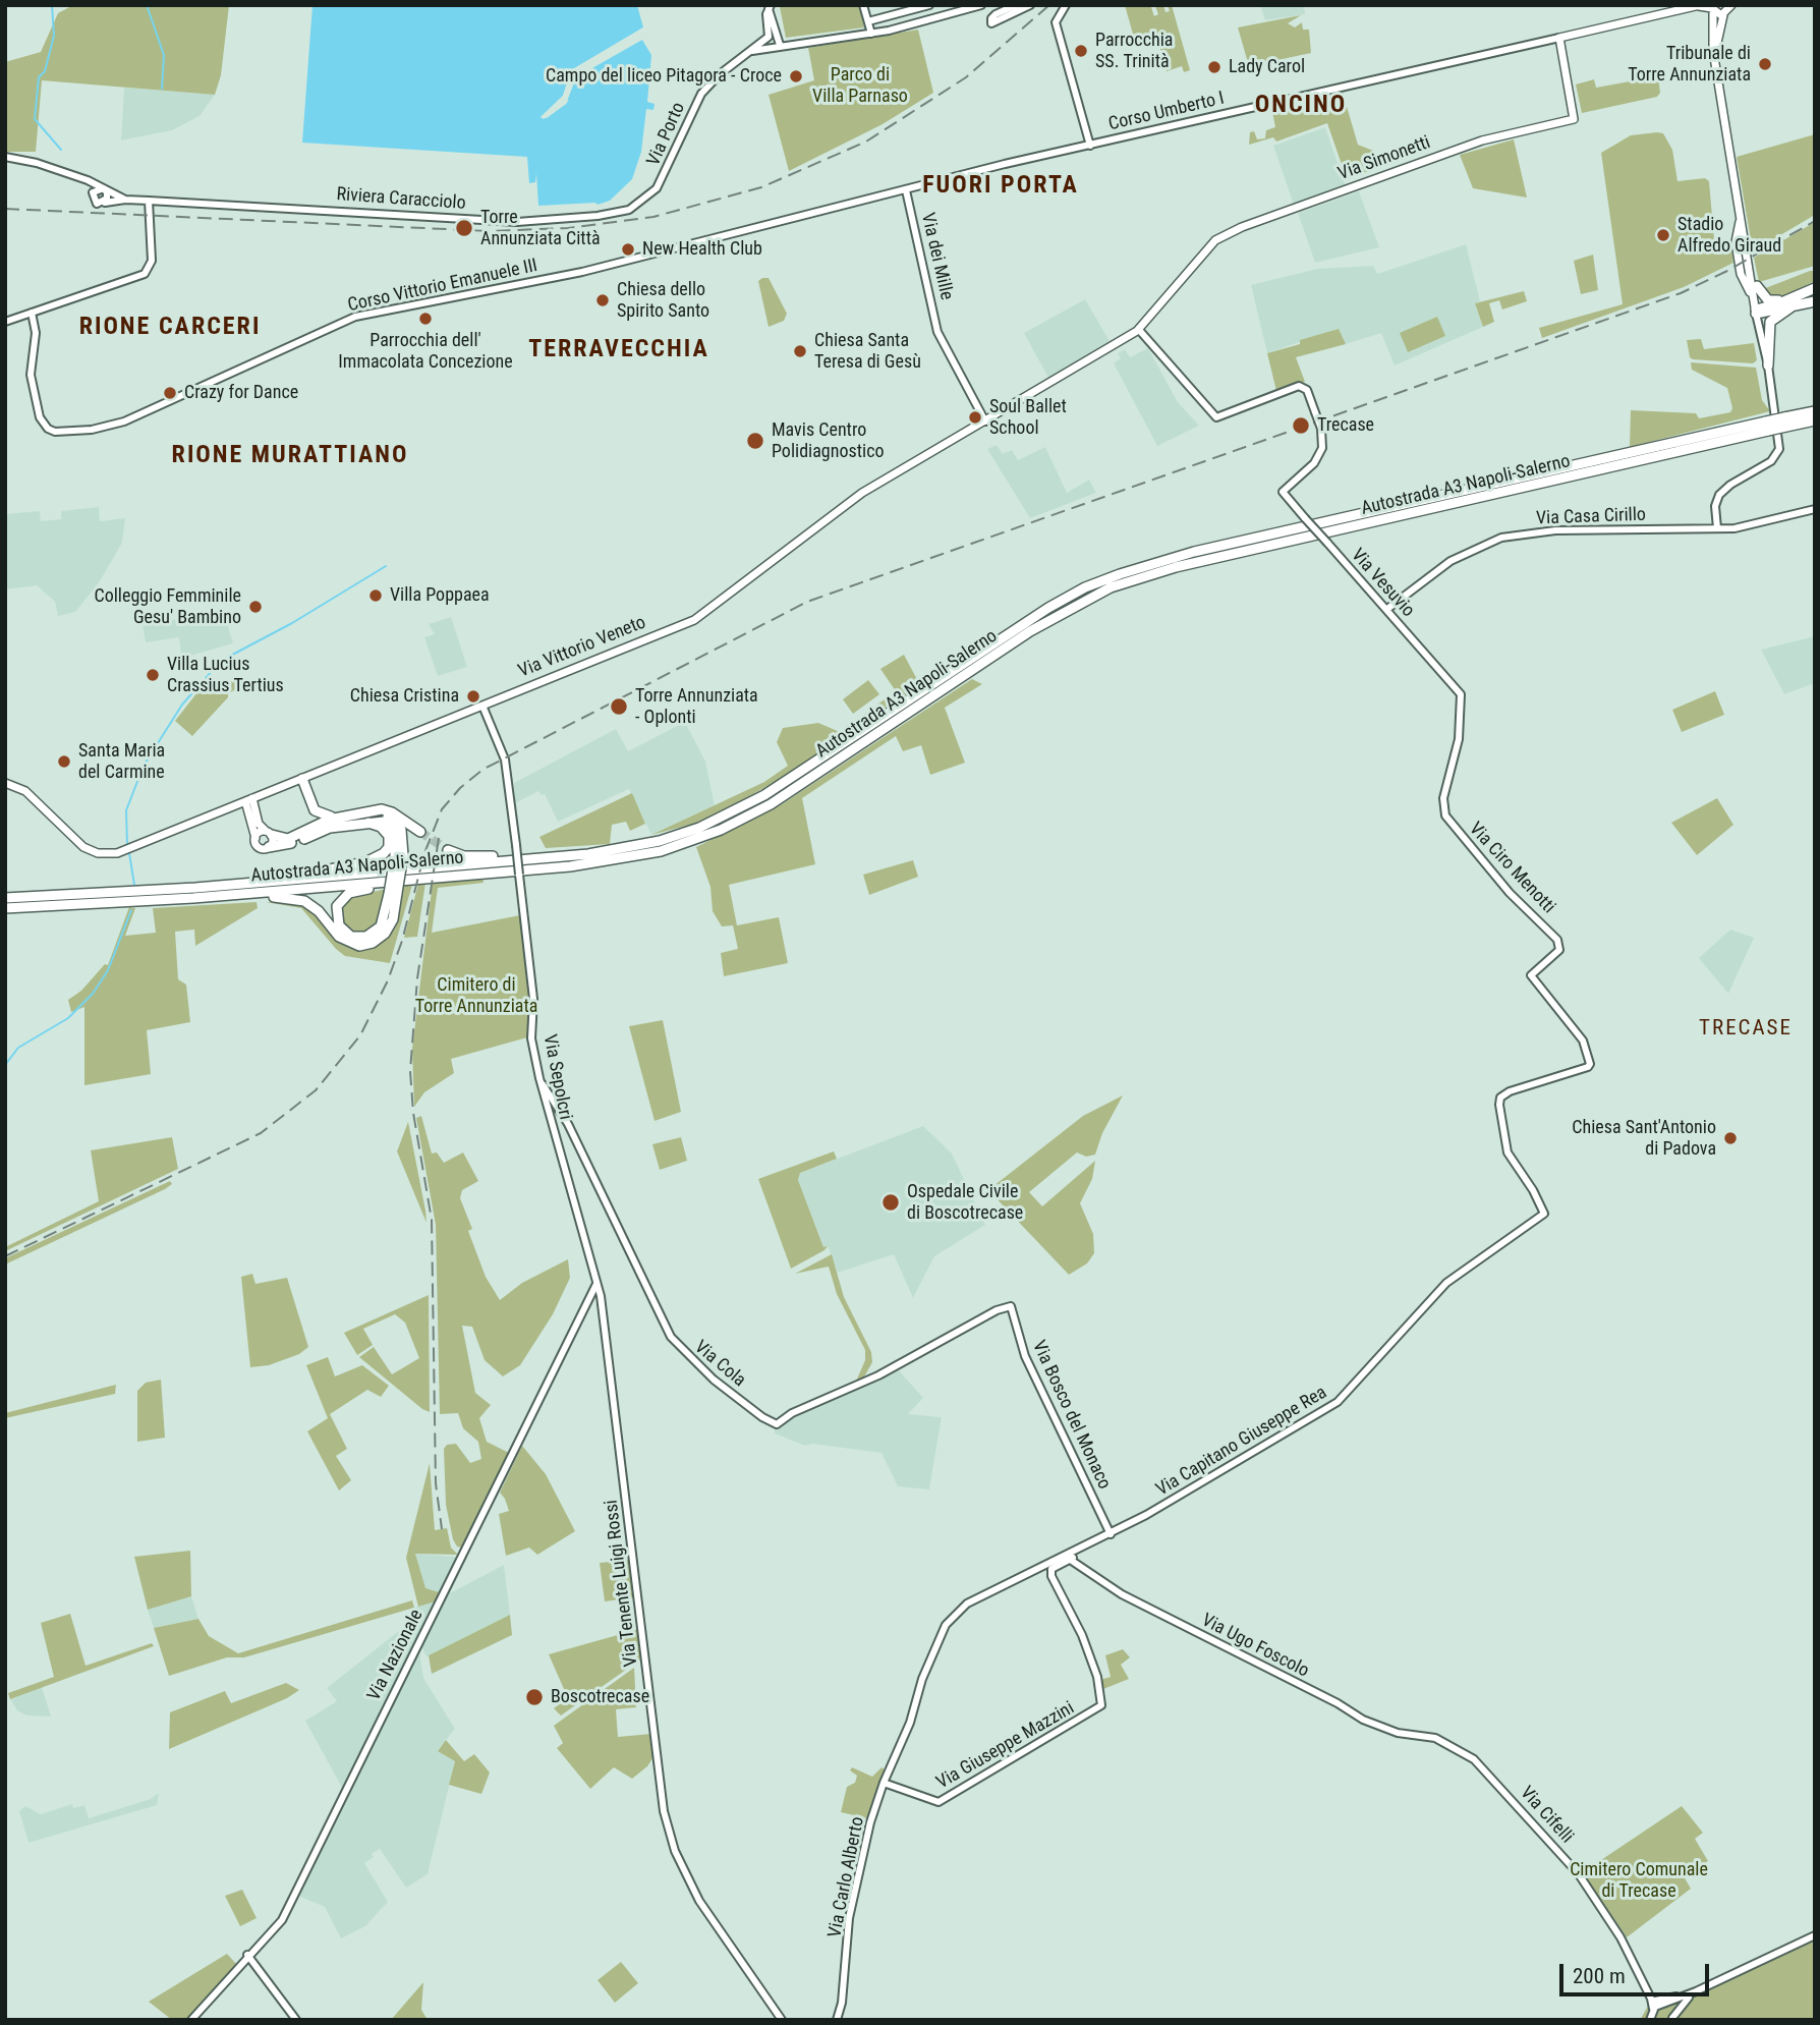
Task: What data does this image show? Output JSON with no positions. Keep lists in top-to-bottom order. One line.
{"streets":{"highway":["Autostrada A3 Napoli-Salerno"],"main road":["Corso Umberto I","Via Simonetti","Via Vittorio Veneto"],"street":["Via Porto","Riviera Caracciolo","Via dei Mille","Corso Vittorio Emanuele III","Via Casa Cirillo","Via Vesuvio","Via Ciro Menotti","Via Sepolcri","Via Cola","Via Bosco del Monaco","Via Capitano Giuseppe Rea","Via Tenente Luigi Rossi","Via Ugo Foscolo","Via Nazionale","Via Giuseppe Mazzini","Via Cifelli","Via Carlo Alberto"]},"crossings":[["Corso Umberto I","Via Simonetti"],["Corso Umberto I","Via dei Mille"],["Corso Umberto I","Corso Vittorio Emanuele III"],["Via Porto","Riviera Caracciolo"],["Via Simonetti","Via Vittorio Veneto"],["Via dei Mille","Via Vittorio Veneto"],["Via Casa Cirillo","Via Vesuvio"],["Via Vesuvio","Via Vittorio Veneto"],["Via Vesuvio","Via Ciro Menotti"],["Via Vittorio Veneto","Via Sepolcri"],["Via Ciro Menotti","Via Capitano Giuseppe Rea"],["Via Sepolcri","Via Cola"],["Via Sepolcri","Via Tenente Luigi Rossi"],["Via Sepolcri","Via Nazionale"],["Via Cola","Via Bosco del Monaco"],["Via Bosco del Monaco","Via Capitano Giuseppe Rea"],["Via Bosco del Monaco","Via Carlo Alberto"],["Via Capitano Giuseppe Rea","Via Carlo Alberto"],["Via Tenente Luigi Rossi","Via Nazionale"],["Via Ugo Foscolo","Via Giuseppe Mazzini"],["Via Ugo Foscolo","Via Cifelli"],["Via Giuseppe Mazzini","Via Carlo Alberto"]],"districts":["ONCINO","FUORI PORTA","RIONE CARCERI","TERRAVECCHIA","RIONE MURATTIANO","TRECASE"],"parks":["Parco di Villa Parnaso","Cimitero di Torre Annunziata","Cimitero Comunale di Trecase"],"places":["Parrocchia SS. Trinità","Tribunale di Torre Annunziata","Lady Carol","Campo del liceo Pitagora - Croce","Torre Annunziata Città","Stadio Alfredo Giraud","New Health Club","Chiesa dello Spirito Santo","Parrocchia dell' Immacolata Concezione","Chiesa Santa Teresa di Gesù","Crazy for Dance","Soul Ballet School","Trecase","Mavis Centro Polidiagnostico","Villa Poppaea","Colleggio Femminile Gesu' Bambino","Villa Lucius Crassius Tertius","Chiesa Cristina","Torre Annunziata - Oplonti","Santa Maria del Carmine","Chiesa Sant'Antonio di Padova","Ospedale Civile di Boscotrecase","Boscotrecase"],"scale_bar":"200 m"}
